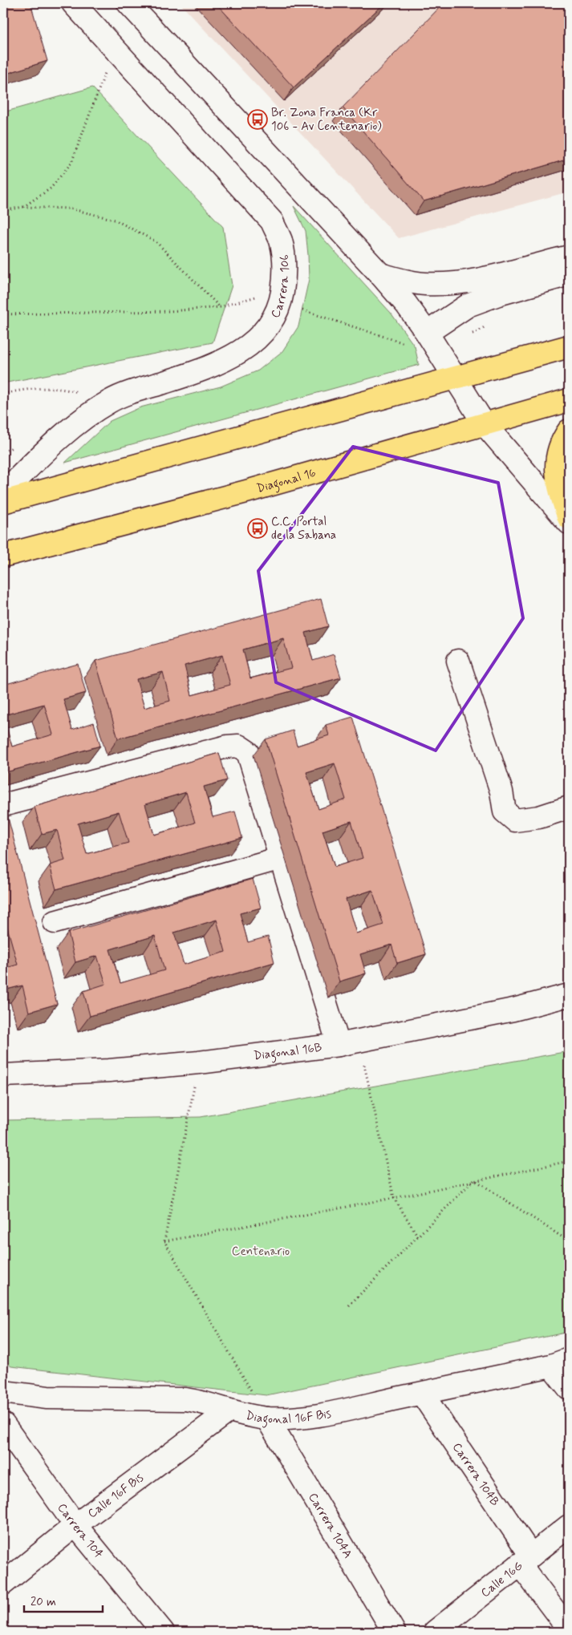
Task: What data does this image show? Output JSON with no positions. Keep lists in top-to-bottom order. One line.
{"streets":{"main road":["Diagonal 16"],"street":["Carrera 106","Diagonal 16B","Diagonal 16F Bis","Carrera 104B","Calle 16F Bis","Carrera 104A","Carrera 104","Calle 16G"]},"crossings":[["Diagonal 16F Bis","Carrera 104B"],["Diagonal 16F Bis","Calle 16F Bis"],["Diagonal 16F Bis","Carrera 104A"],["Carrera 104B","Calle 16G"],["Calle 16F Bis","Carrera 104"]],"parks":["Centenario"],"places":{"bus stop":["Br. Zona Franca (Kr 106 - Av Centenario)","C.C. Portal de la Sabana"]},"scale_bar":"20 m"}
